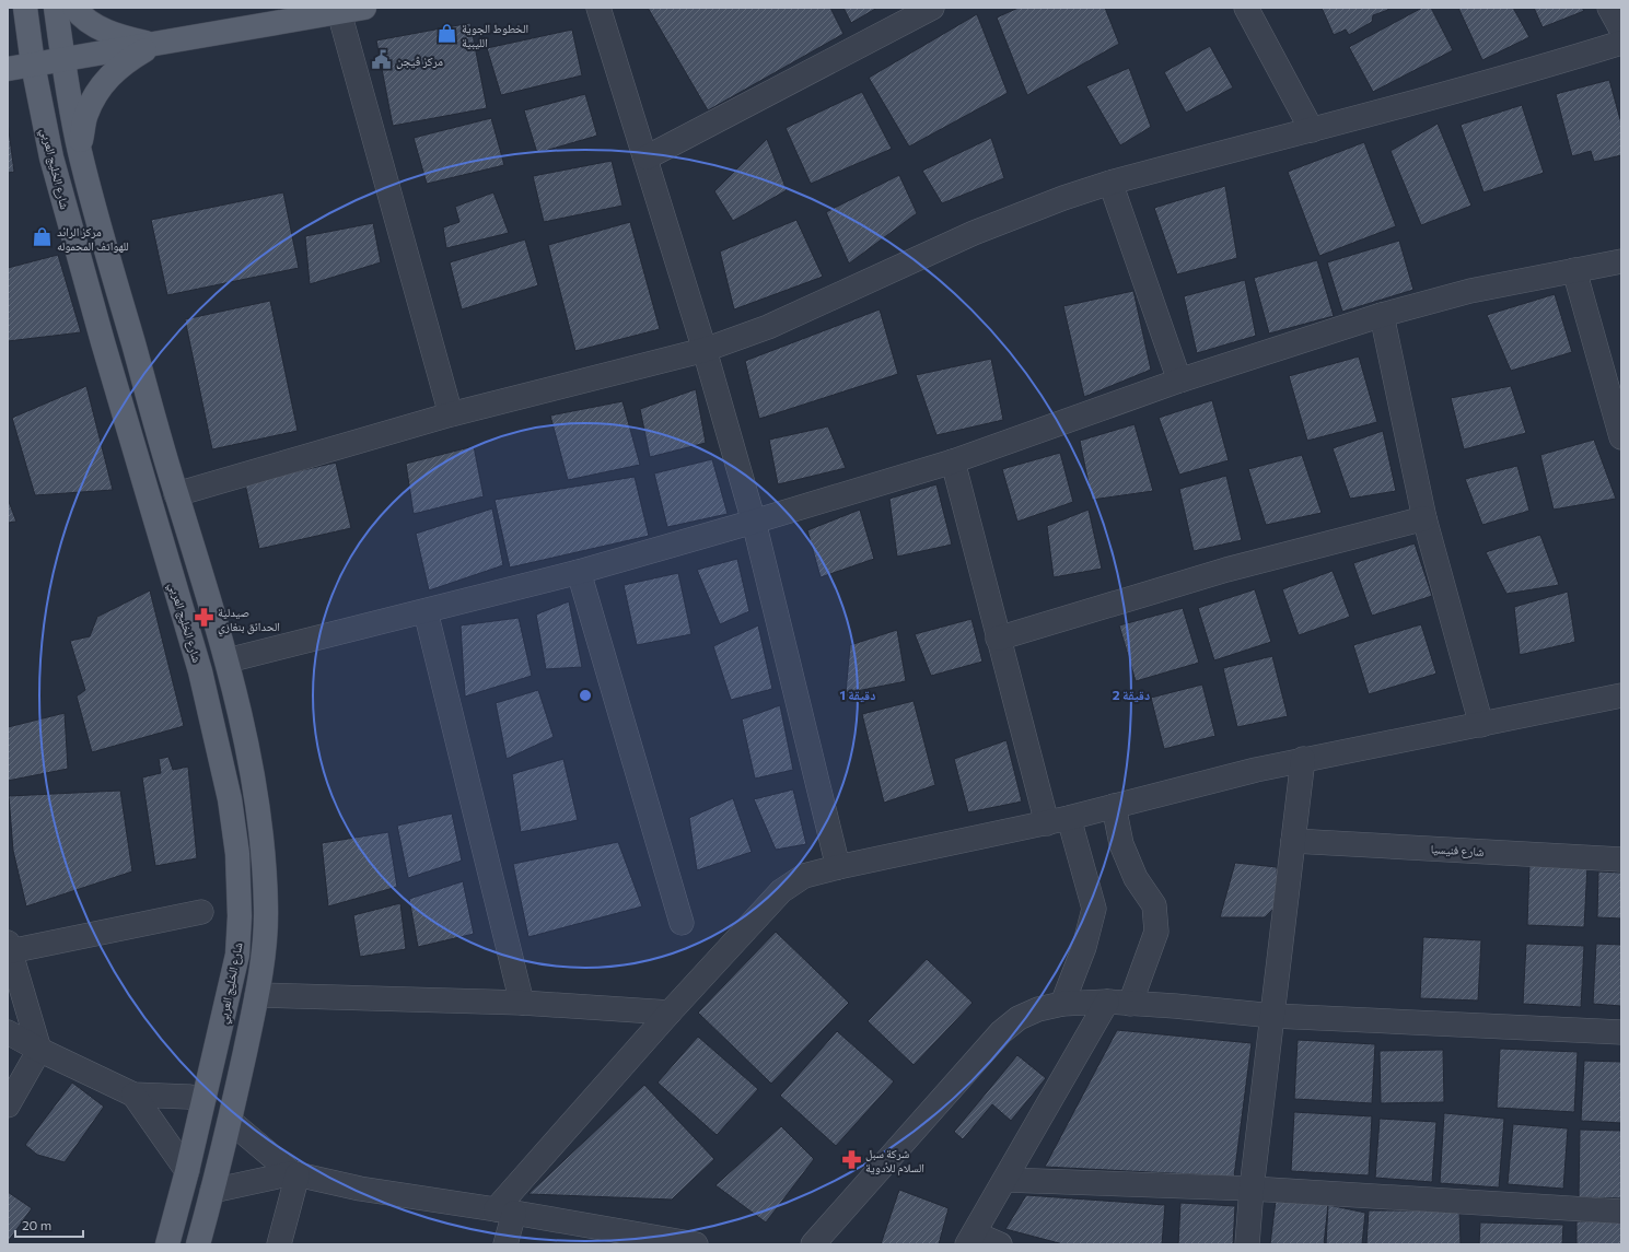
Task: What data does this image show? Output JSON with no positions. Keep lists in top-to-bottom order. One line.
{"streets":{"main road":["شارع الخليج العربي"],"street":["شارع فنيسيا"]},"places":{"shop":["الخطوط الجوية الليبية","مركز الرائد للهواتف المحموله"],"public building":["مركز ڤيجن"],"pharmacy":["صيدلية الحدائق بنغازي","شركة سبل السلام للأدوية"]},"scale_bar":"20 m","rings":["1 دقيقة","2 دقيقة"]}
